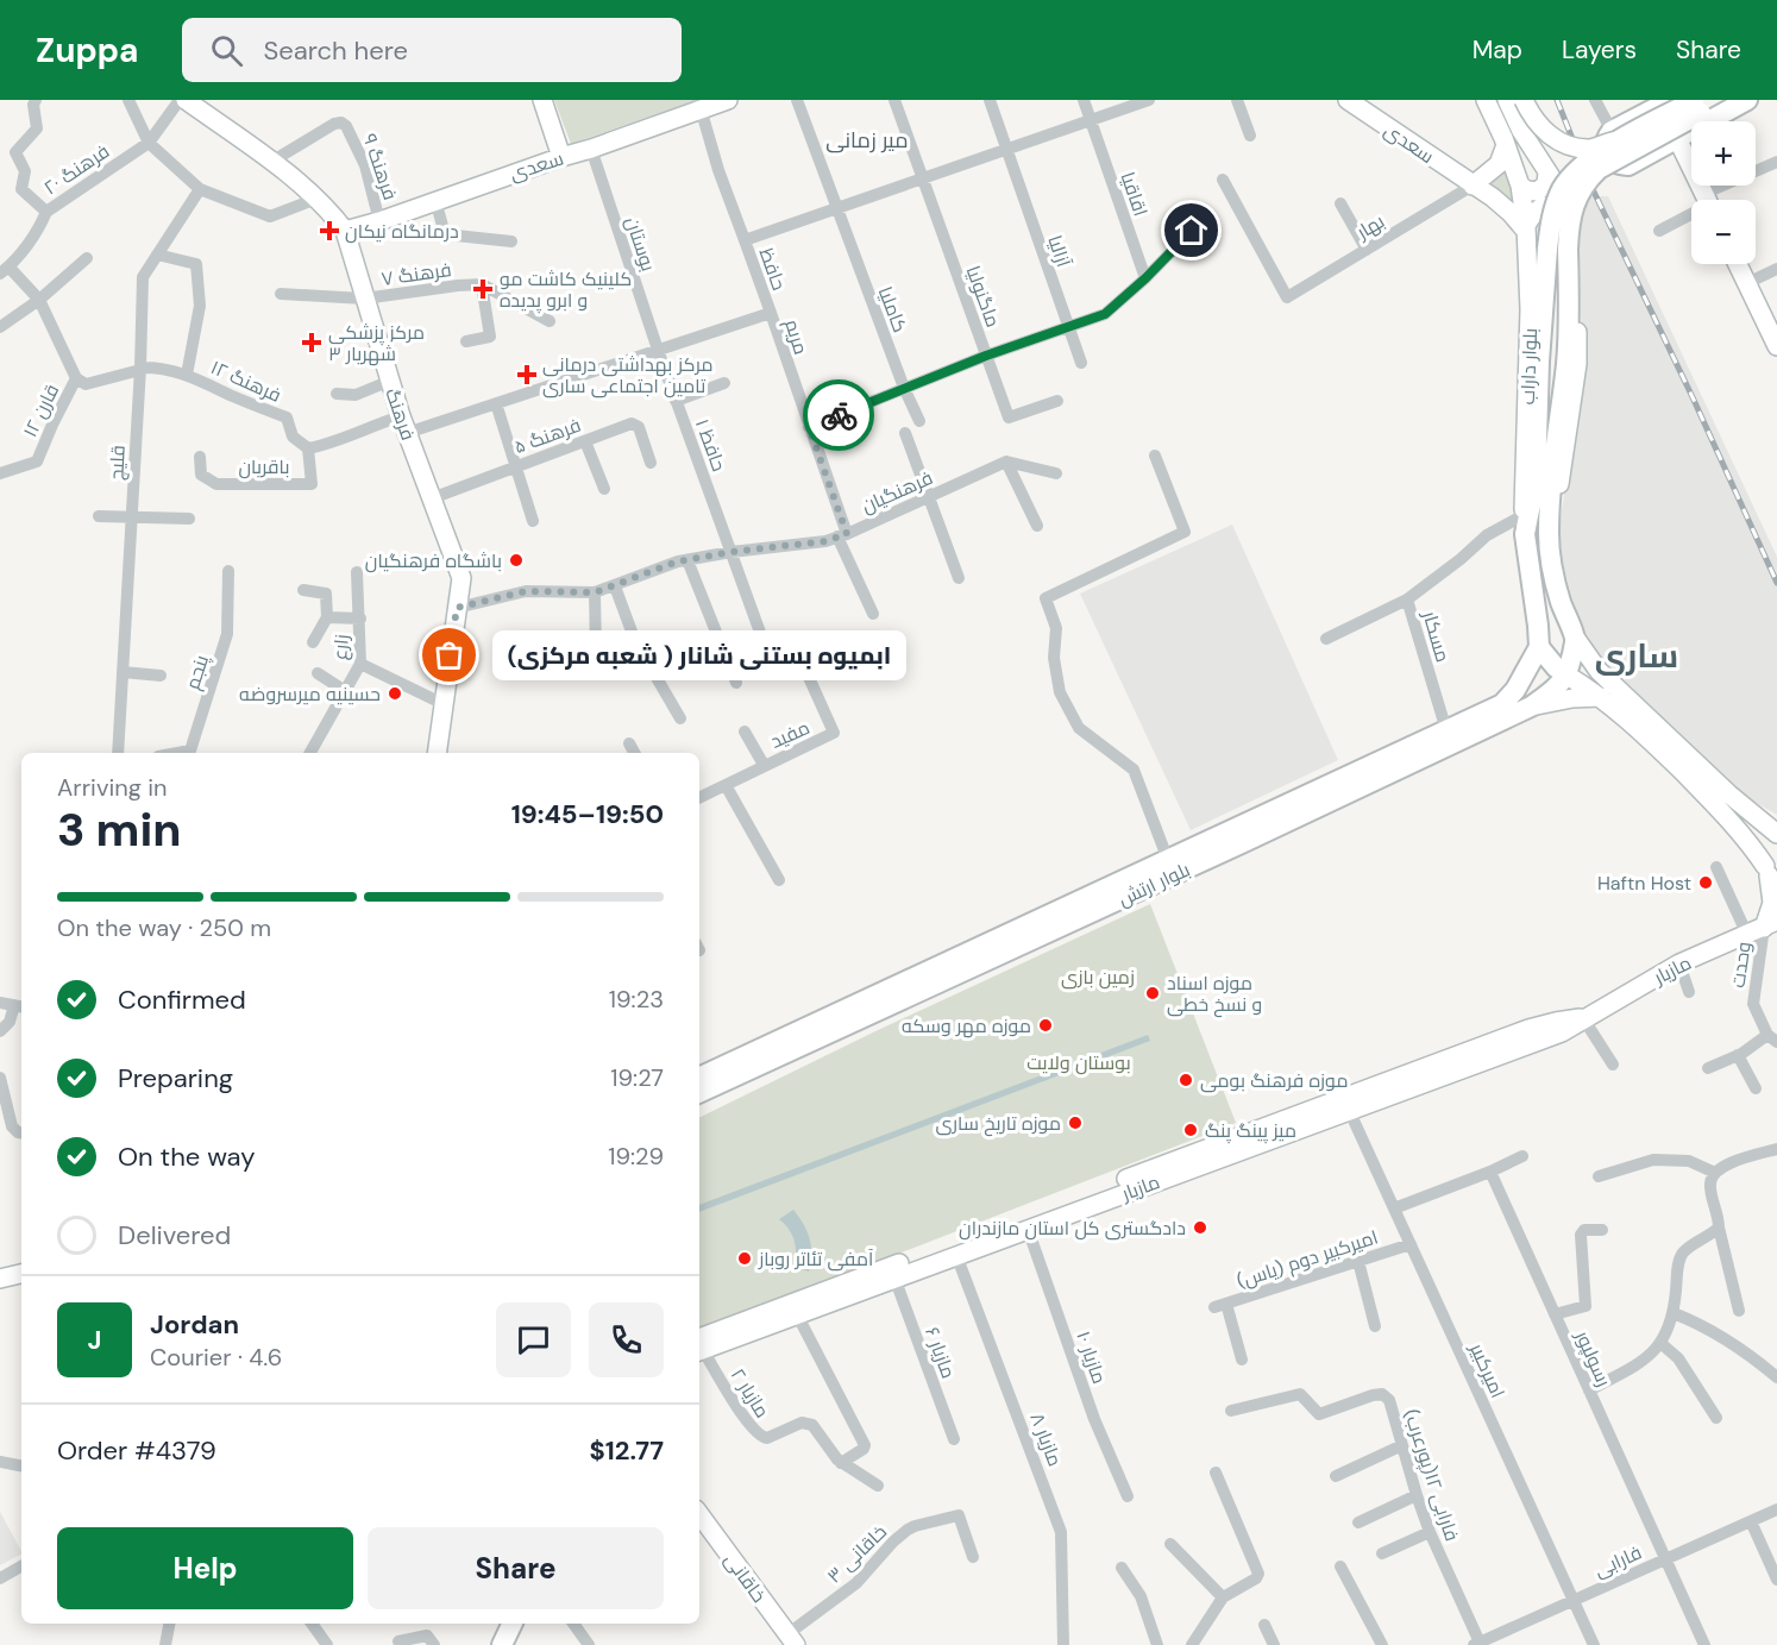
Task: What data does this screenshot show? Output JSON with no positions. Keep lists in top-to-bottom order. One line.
{"streets":{"main road":["سعدی","بلوار داراب","فرهنگ","بلوار ارتش","مازیار","خاقانی"],"street":["فرهنگ ۹","فرهنگ ٢٠","اقاقیا","بهار","بوستان","آزالیا","حافظ","فرهنگ ۷","ماگنولیا","کاملیا","مریم","فرهنگ ١٢","قارن ۱۲","فرهنگ ۵","حافظ ۱","قلیچ","باقریان","فرهنگیان","مسکار","زارع","پنجم","مفید","وحدت","امیرکبیر دوم (یاس)","مازیار ۶","مازیار ١٠","رسولپور","امیرکبیر","مازیار ۲","مازیار ٨","فارابی ۱۲(پورعرب)","خاقانی ٣","فارابی"]},"crossings":[["سعدی","فرهنگ ۹"],["سعدی","بهار"],["سعدی","بوستان"],["سعدی","بلوار داراب"],["سعدی","فرهنگ"],["فرهنگ ۹","فرهنگ"],["فرهنگ ٢٠","فرهنگ"],["اقاقیا","حافظ"],["بوستان","حافظ"],["بوستان","حافظ ۱"],["آزالیا","حافظ"],["حافظ","ماگنولیا"],["حافظ","کاملیا"],["حافظ","مریم"],["حافظ","فرهنگ"],["حافظ","حافظ ۱"],["فرهنگ ۷","فرهنگ"],["مریم","فرهنگیان"],["بلوار داراب","بلوار ارتش"],["فرهنگ ١٢","قلیچ"],["فرهنگ ١٢","باقریان"],["فرهنگ","فرهنگ ۵"],["فرهنگ","فرهنگیان"],["حافظ ۱","فرهنگیان"],["مسکار","بلوار ارتش"],["وحدت","مازیار"],["مازیار","مازیار ۶"],["مازیار","مازیار ١٠"],["مازیار","امیرکبیر"],["مازیار","مازیار ٨"],["امیرکبیر دوم (یاس)","امیرکبیر"],["رسولپور","فارابی"],["امیرکبیر","فارابی"],["فارابی ۱۲(پورعرب)","فارابی"],["خاقانی ٣","خاقانی"]],"districts":["میر زمانی","ساری"],"parks":["زمین بازی","بوستان ولایت"],"places":{"health":["درمانگاه نیکان","کلینیک کاشت مو و ابرو پدیده","مرکز پزشکی شهریار ۳","مرکز بهداشتی درمانی تامین اجتماعی ساری"],"other":["باشگاه فرهنگیان","ابمیوه بستنی شانار ( شعبه مرکزی)","حسینیه میرسروضه","Haftn Host","موزه اسناد و نسخ خطی","موزه مهر وسکه","موزه فرهنگ بومی","موزه تاریخ ساری","میز پینگ پنگ","دادگستری کل استان مازندران","آمفی تئاتر روباز"]},"page":{"header":"Zuppa","search":"Search here","nav":["Map","Layers","Share"],"map_buttons":["+","−"],"bubble":"ابمیوه بستنی شانار ( شعبه مرکزی)","heading":["3 min","Arriving in","19:45–19:50"],"panel":["Jordan","Courier · 4.6","Order #4379","$12.77"],"bar":"On the way · 250 m","list":[["Confirmed","19:23"],["Preparing","19:27"],["On the way","19:29"],"Delivered"],"round":"J","buttons":["Help","Share"]}}
